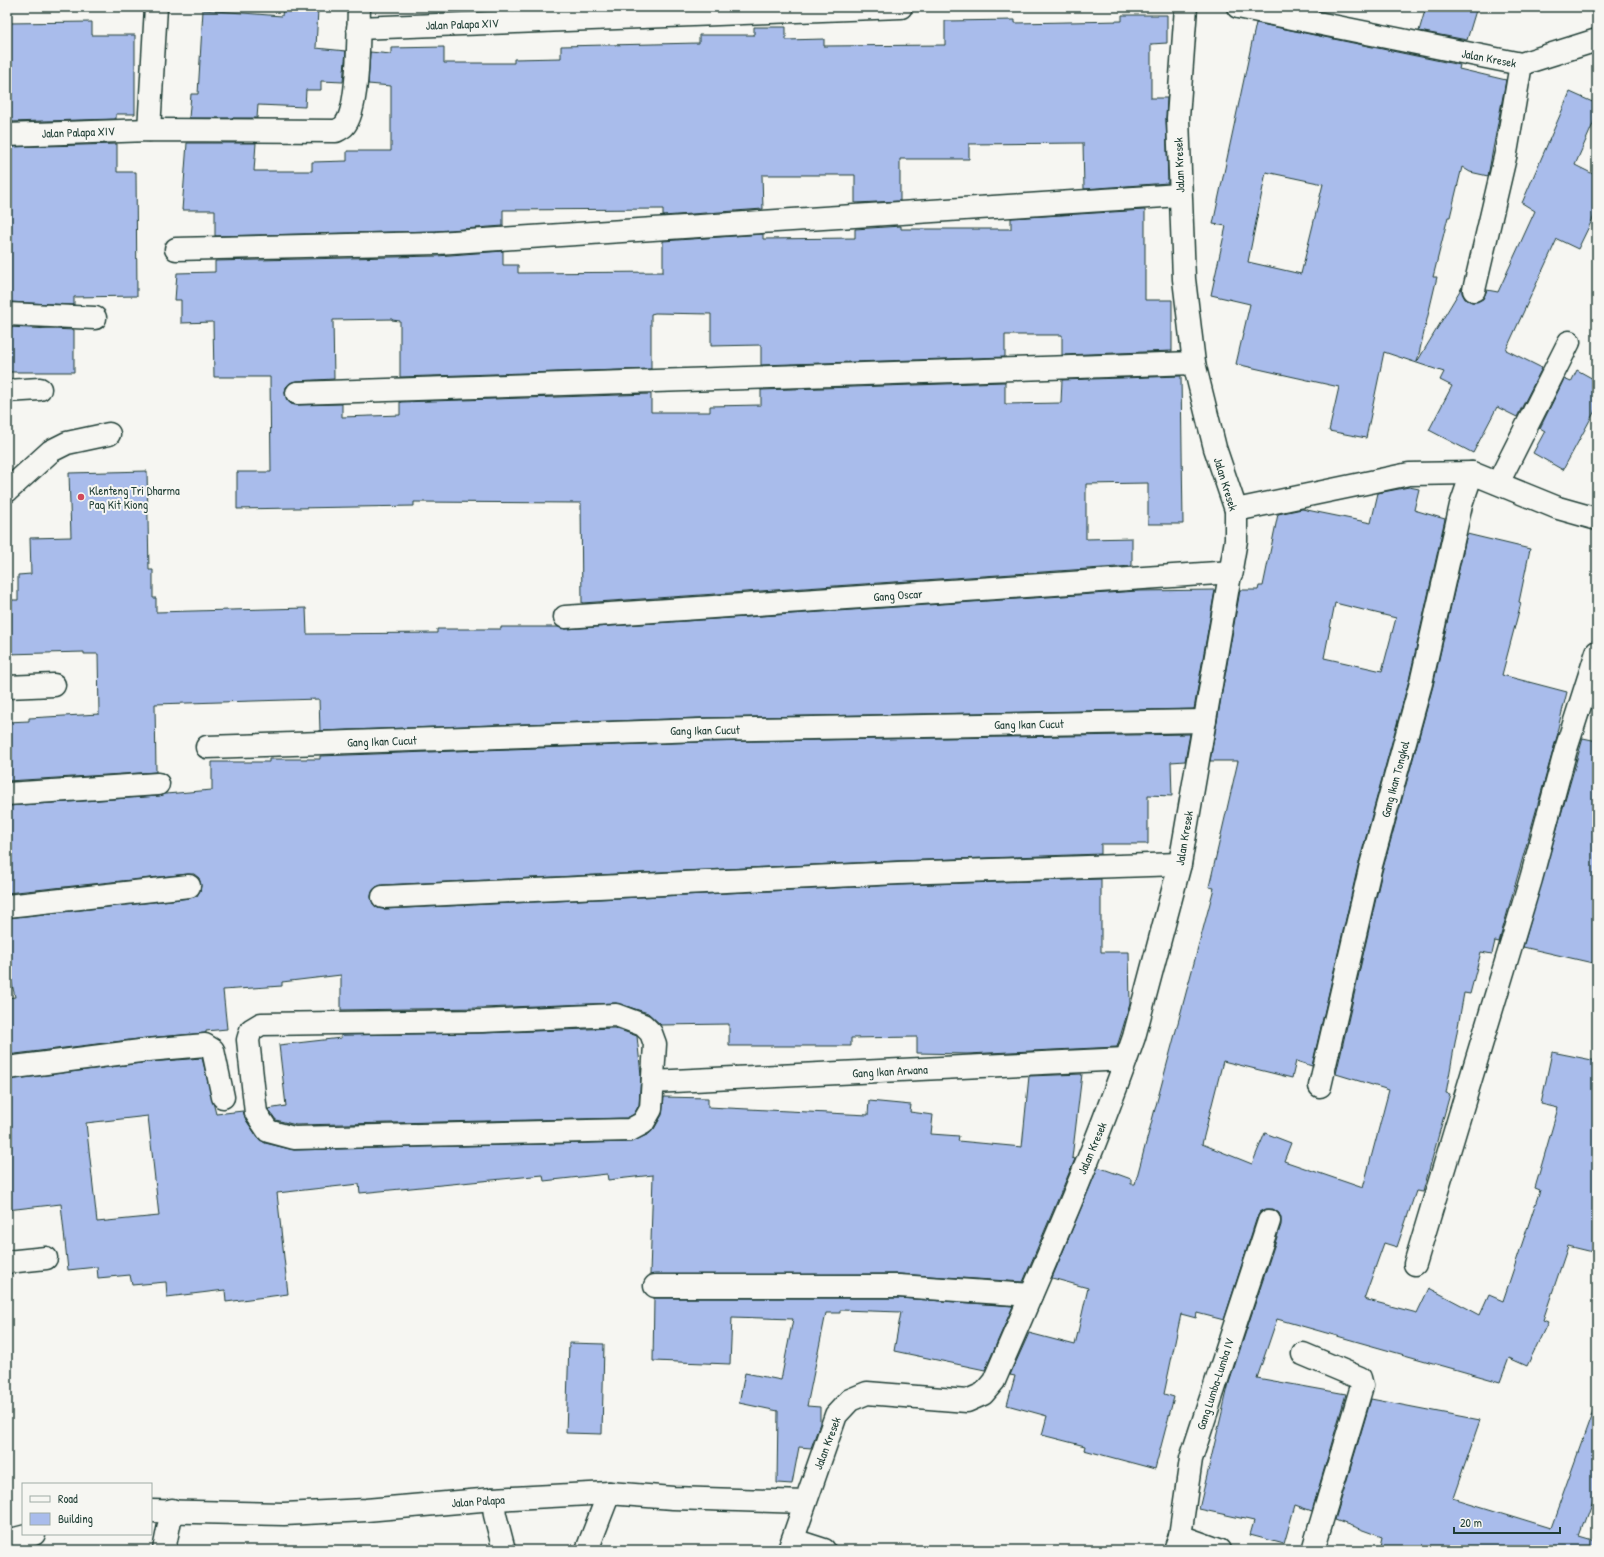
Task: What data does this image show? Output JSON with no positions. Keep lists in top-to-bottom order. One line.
{"streets":{"street":["Jalan Palapa XIV","Jalan Kresek","Gang Oscar","Gang Ikan Cucut","Gang Ikan Tongkol","Gang Ikan Arwana","Gang Lumba-Lumba IV","Jalan Palapa"]},"crossings":[["Jalan Kresek","Gang Oscar"],["Jalan Kresek","Gang Ikan Cucut"],["Jalan Kresek","Gang Ikan Arwana"],["Jalan Kresek","Jalan Palapa"]],"places":["Klenteng Tri Dharma Paq Kit Kiong"],"legend":["Road","Building"],"scale_bar":"20 m"}
